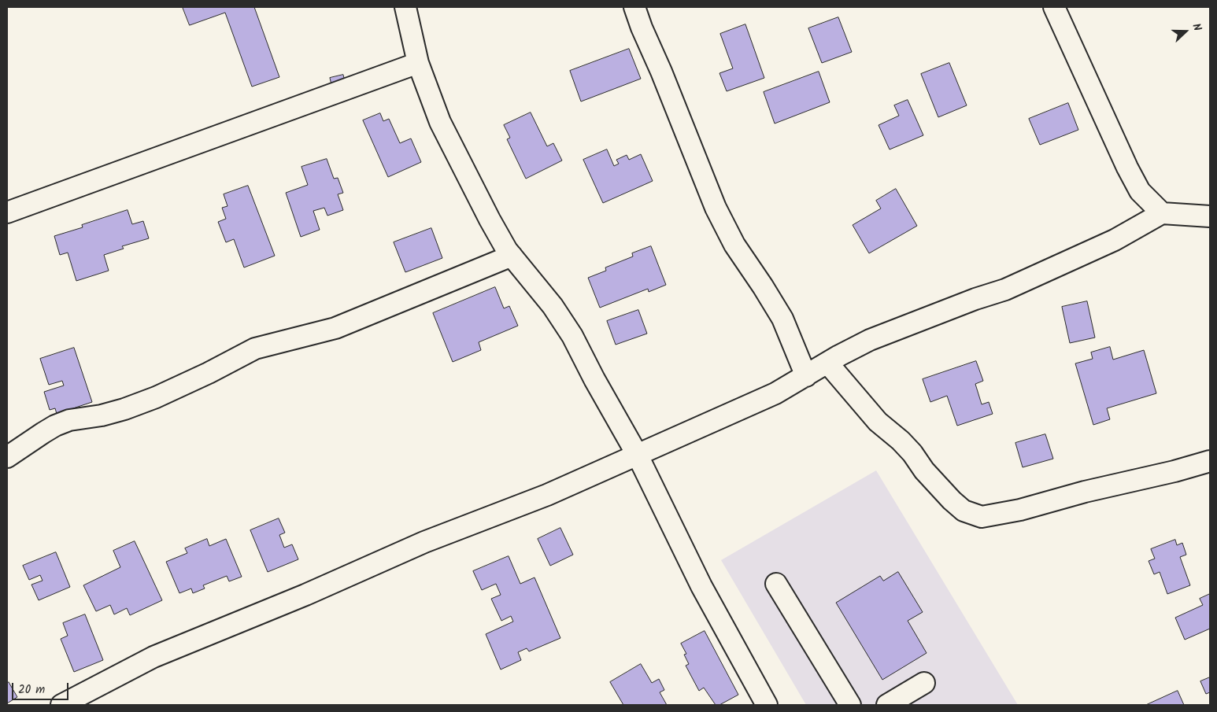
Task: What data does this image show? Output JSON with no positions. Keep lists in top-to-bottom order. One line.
{"scale_bar":"20 m","north":"right"}
